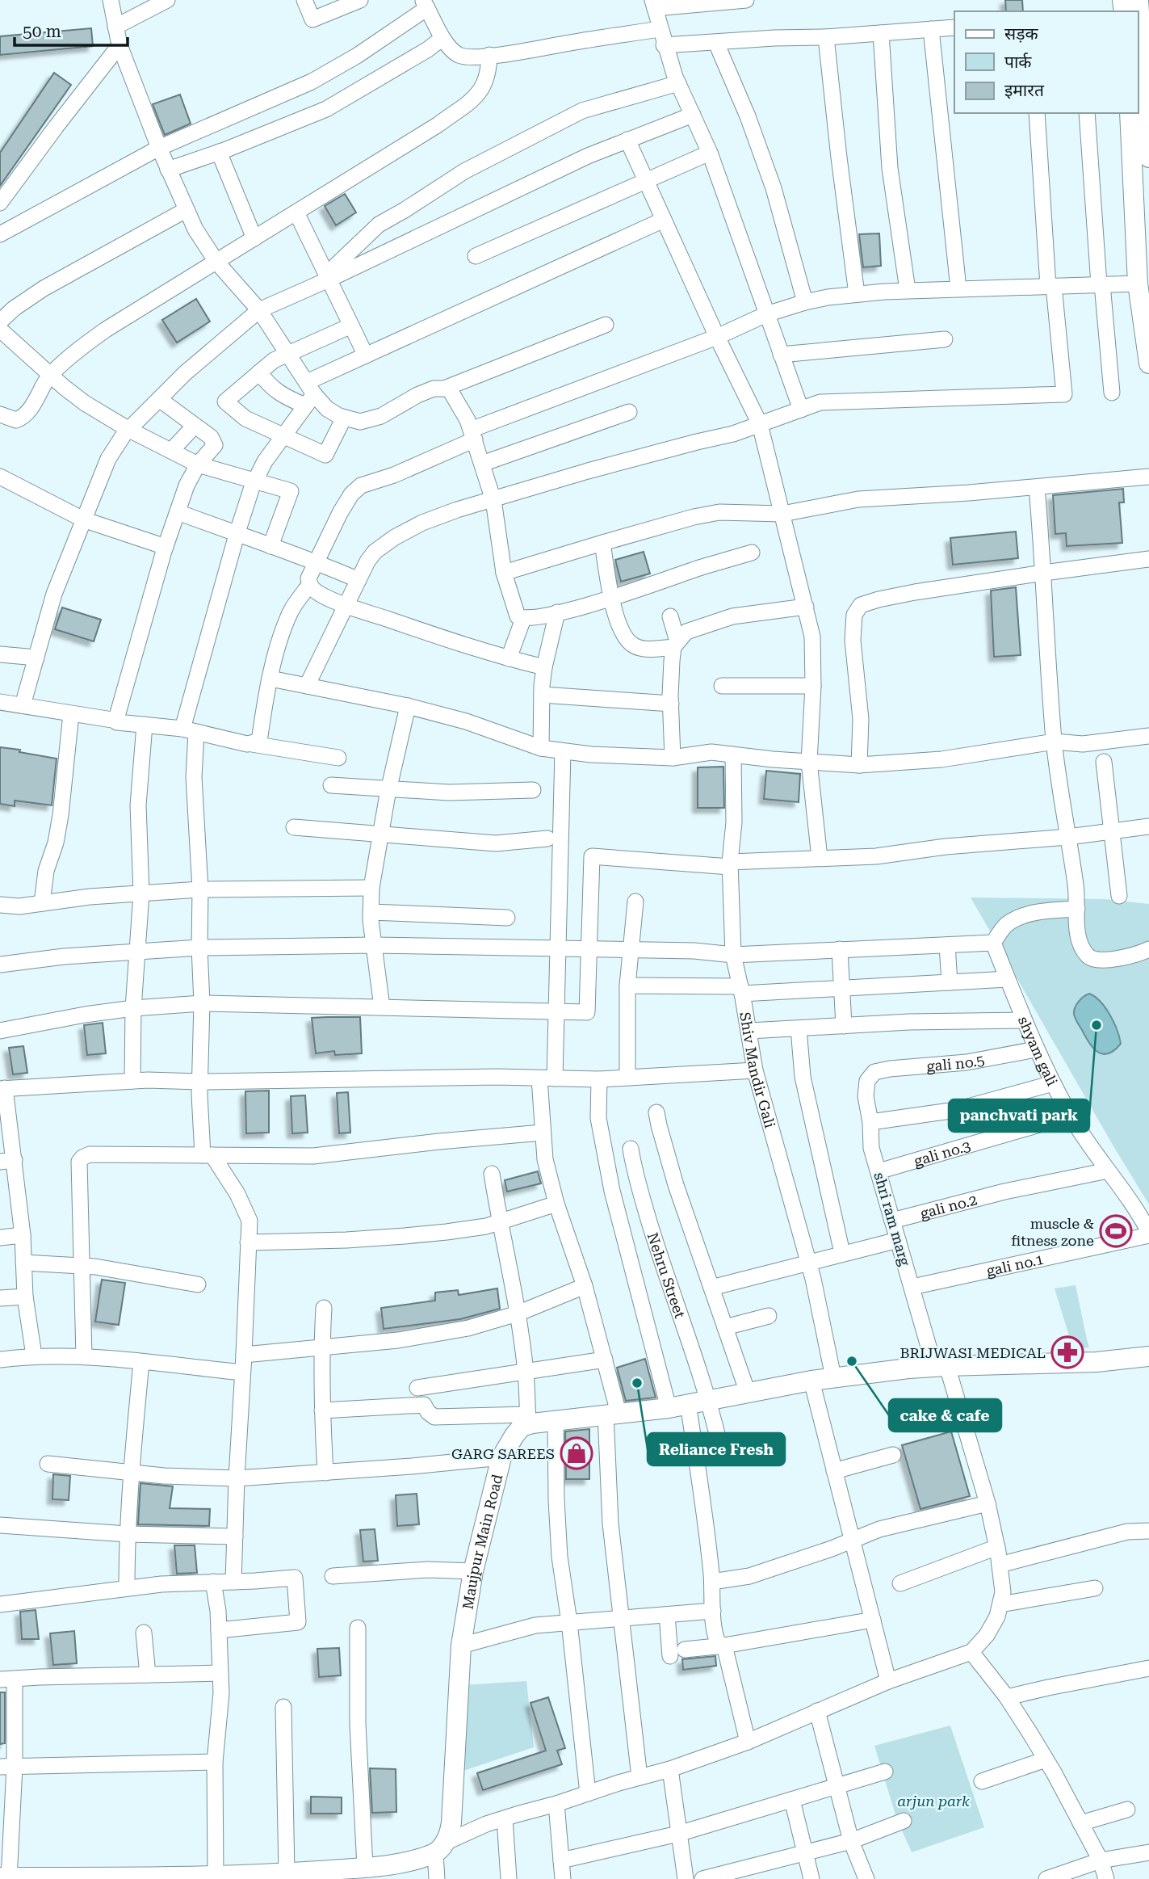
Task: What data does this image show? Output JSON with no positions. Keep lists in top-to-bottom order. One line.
{"streets":{"street":["shyam gali","gali no.5","Shiv Mandir Gali","gali no.3","gali no.2","shri ram marg","gali no.1","Nehru Street","Maujpur Main Road"]},"crossings":[["shyam gali","gali no.5"],["shyam gali","gali no.3"],["shyam gali","gali no.2"],["shyam gali","gali no.1"],["gali no.5","shri ram marg"],["gali no.3","shri ram marg"],["gali no.2","shri ram marg"],["shri ram marg","gali no.1"]],"parks":["arjun park"],"places":{"other":["panchvati park","cake & cafe","Reliance Fresh"],"sports":["muscle & fitness zone"],"pharmacy":["BRIJWASI MEDICAL"],"shop":["GARG SAREES"]},"legend":["सड़क","पार्क","इमारत"],"scale_bar":"50 m"}
